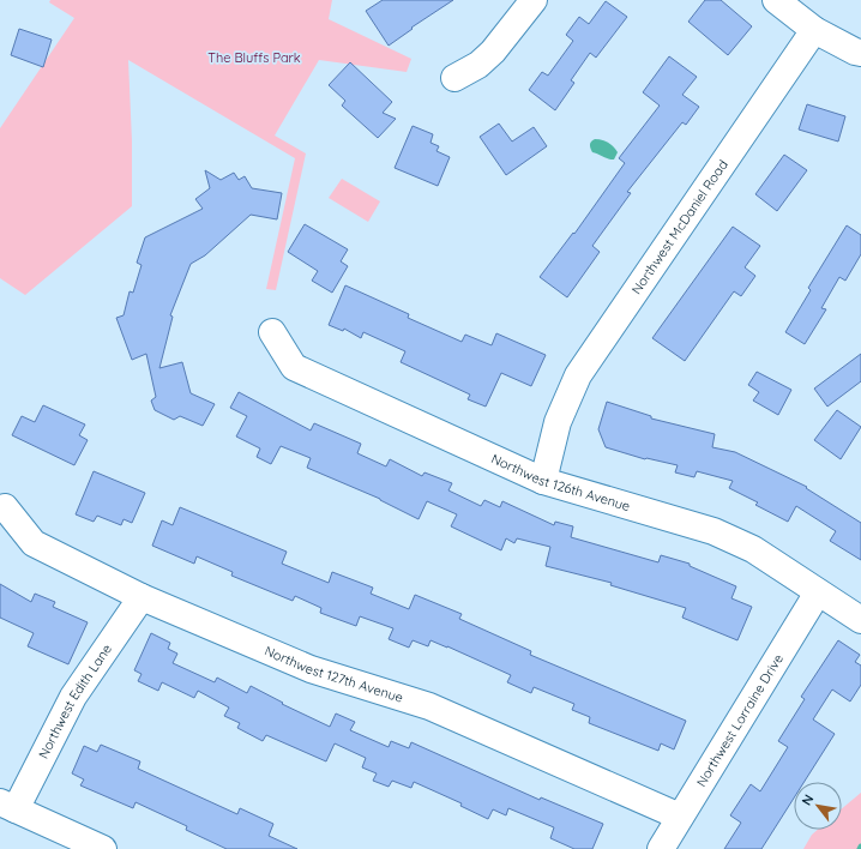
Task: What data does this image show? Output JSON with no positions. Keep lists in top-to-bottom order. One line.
{"streets":{"street":["Northwest McDaniel Road","Northwest 126th Avenue","Northwest 127th Avenue","Northwest Edith Lane","Northwest Lorraine Drive"]},"crossings":[["Northwest McDaniel Road","Northwest 126th Avenue"],["Northwest 126th Avenue","Northwest Lorraine Drive"],["Northwest 127th Avenue","Northwest Edith Lane"],["Northwest 127th Avenue","Northwest Lorraine Drive"]],"parks":["The Bluffs Park"],"north":"top left"}
